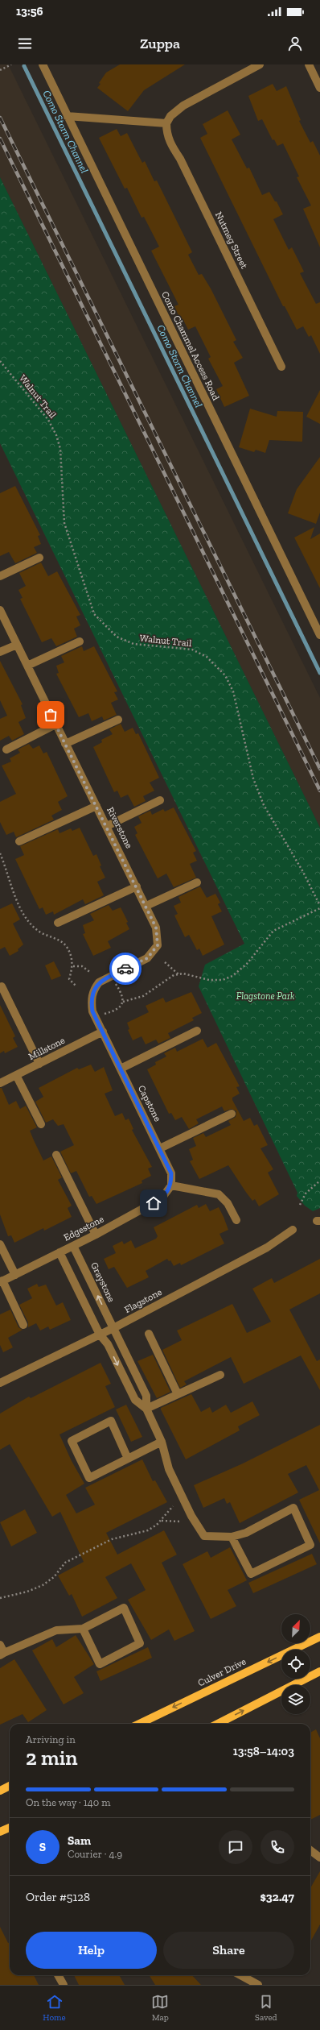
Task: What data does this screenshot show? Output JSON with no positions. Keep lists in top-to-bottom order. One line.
{"streets":{"main road":["Culver Drive"],"street":["Nutmeg Street","Como Chammel Access Road","Riverstone","Millstone","Capstone","Edgestone","Graystone","Flagstone"],"path":["Walnut Trail"]},"crossings":[["Riverstone","Millstone"],["Riverstone","Capstone"],["Millstone","Capstone"],["Capstone","Edgestone"],["Edgestone","Graystone"],["Graystone","Flagstone"]],"water":["Como Storm Channel"],"parks":["Flagstone Park"],"north":"top right","page":{"status":"13:56","header":"Zuppa","heading":["2 min","Arriving in","13:58–14:03"],"panel":["Sam","Courier · 4.9","Order #5128","$32.47"],"bar":"On the way · 140 m","round":"S","buttons":["Help","Share"],"tabs":["Home","Map","Saved"]}}
